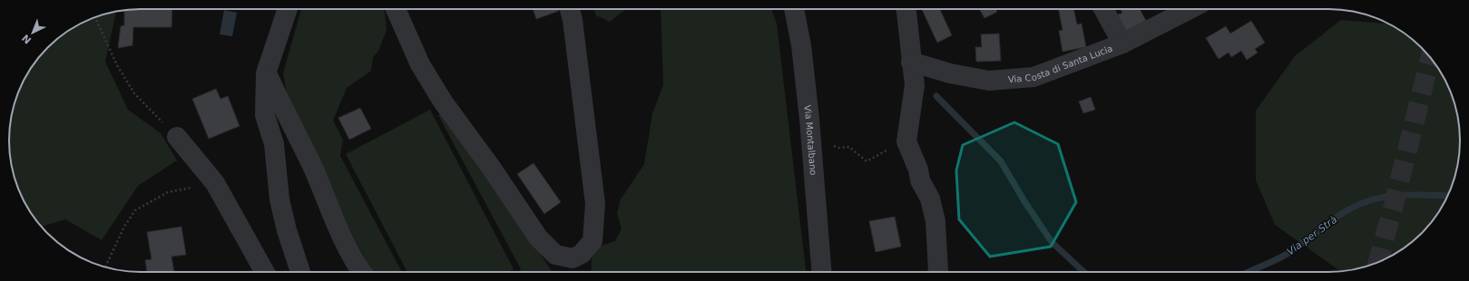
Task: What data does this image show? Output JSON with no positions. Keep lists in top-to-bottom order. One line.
{"streets":{"street":["Via Costa di Santa Lucia","Via Montalbano"]},"water":["Via per Strà"],"north":"bottom left"}
